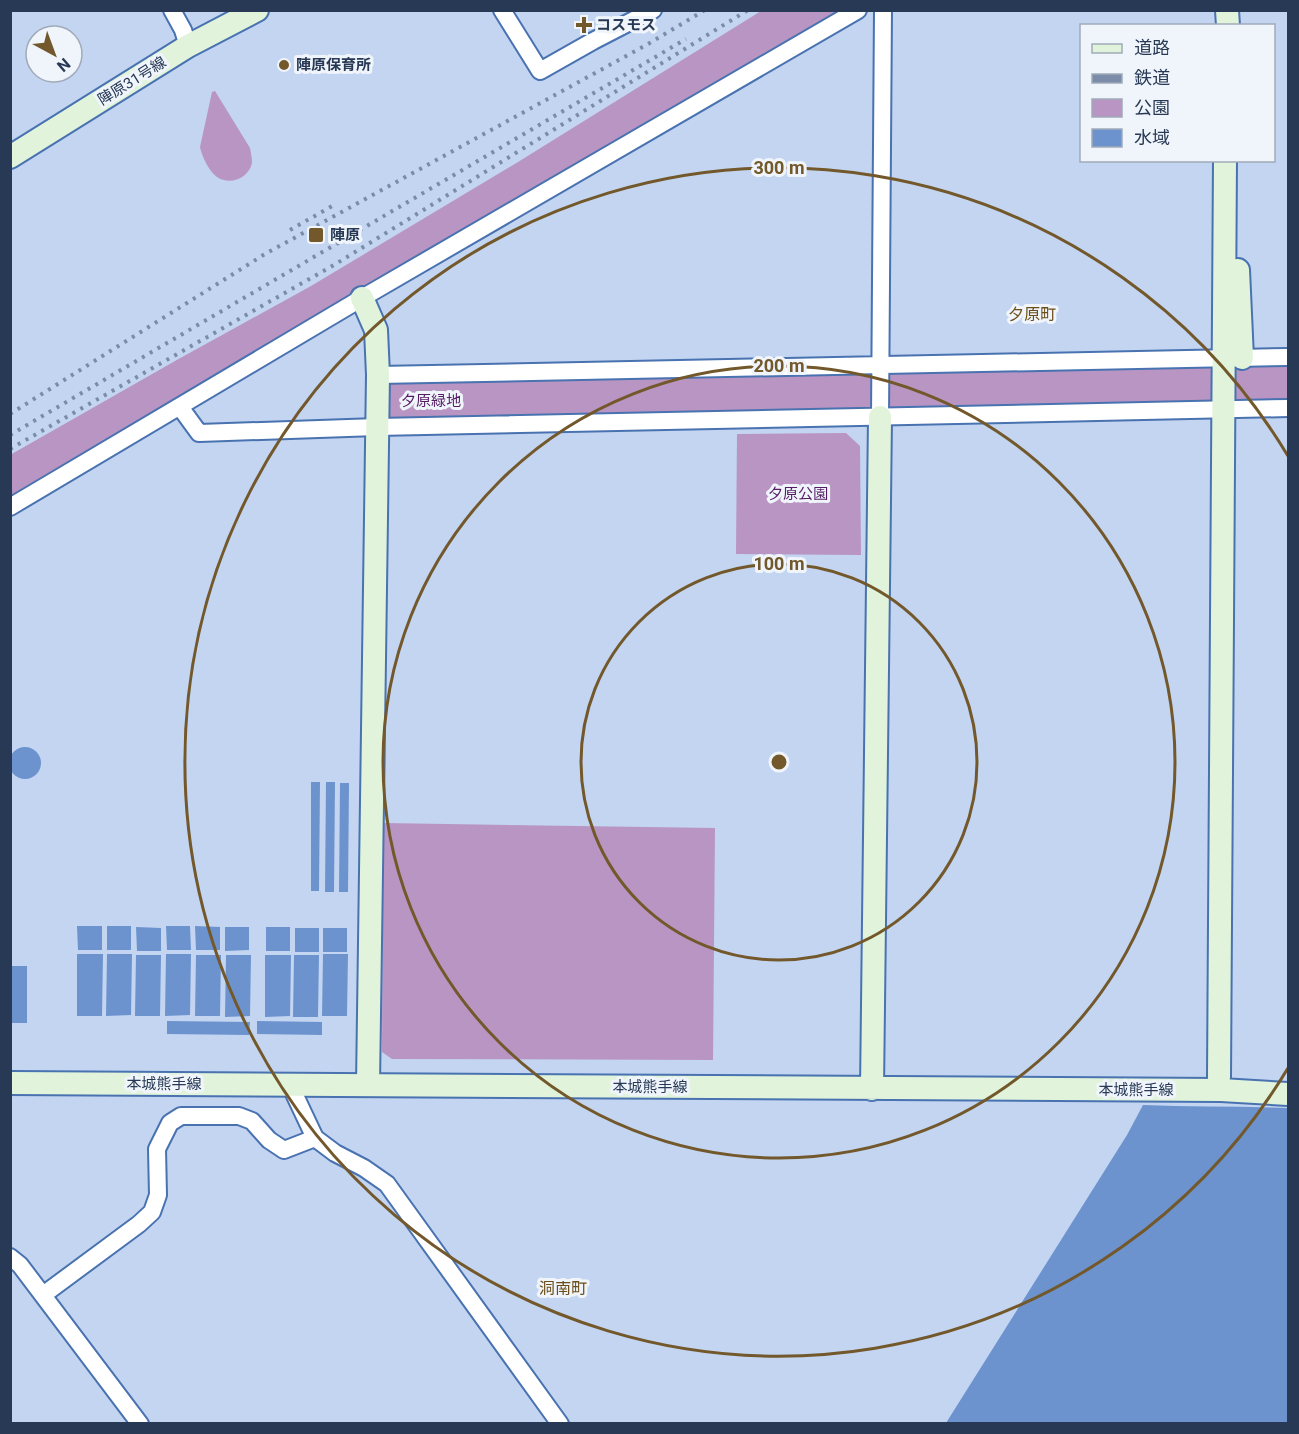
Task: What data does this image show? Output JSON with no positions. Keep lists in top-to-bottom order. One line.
{"streets":{"street":["陣原31号線","本城熊手線"]},"districts":["夕原町","洞南町"],"parks":["夕原緑地","夕原公園"],"places":{"health":["コスモス"],"other":["陣原保育所"],"transit":["陣原"]},"legend":["道路","鉄道","公園","水域"],"north":"bottom right","rings":["300 m","200 m","100 m"]}
